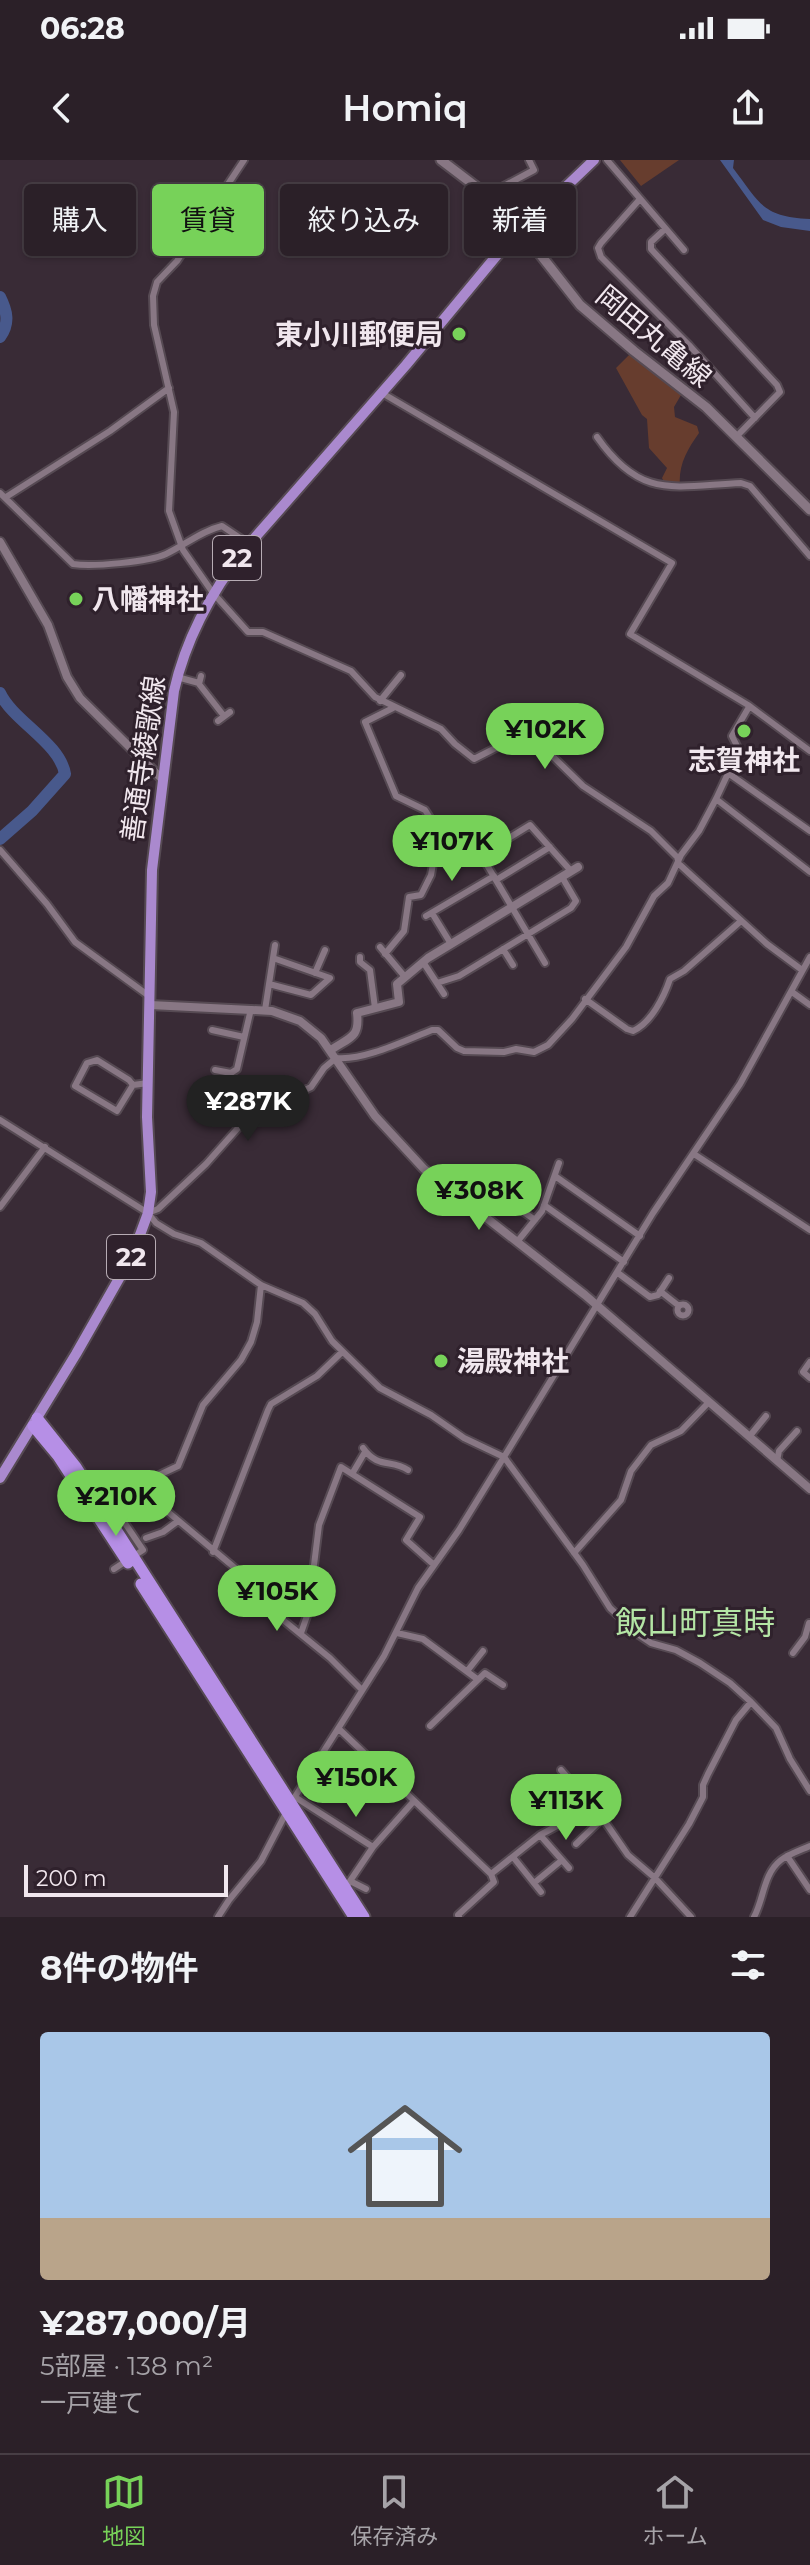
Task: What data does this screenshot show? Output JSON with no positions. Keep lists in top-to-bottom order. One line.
{"streets":{"main road":["岡田丸亀線","22","善通寺綾歌線"]},"districts":["飯山町真時"],"places":["東小川郵便局","八幡神社","志賀神社","湯殿神社"],"scale_bar":"200 m","page":{"status":"06:28","header":"Homiq","chip":["購入","賃貸","絞り込み","新着"],"price":["¥102K","¥107K","¥287K","¥308K","¥210K","¥105K","¥150K","¥113K"],"scale":"200 m","heading":"8件の物件","list":[{"name":"¥287,000/月","note":"5部屋 · 138 m² · 一戸建て"}],"tabs":["地図","保存済み","ホーム"]}}
